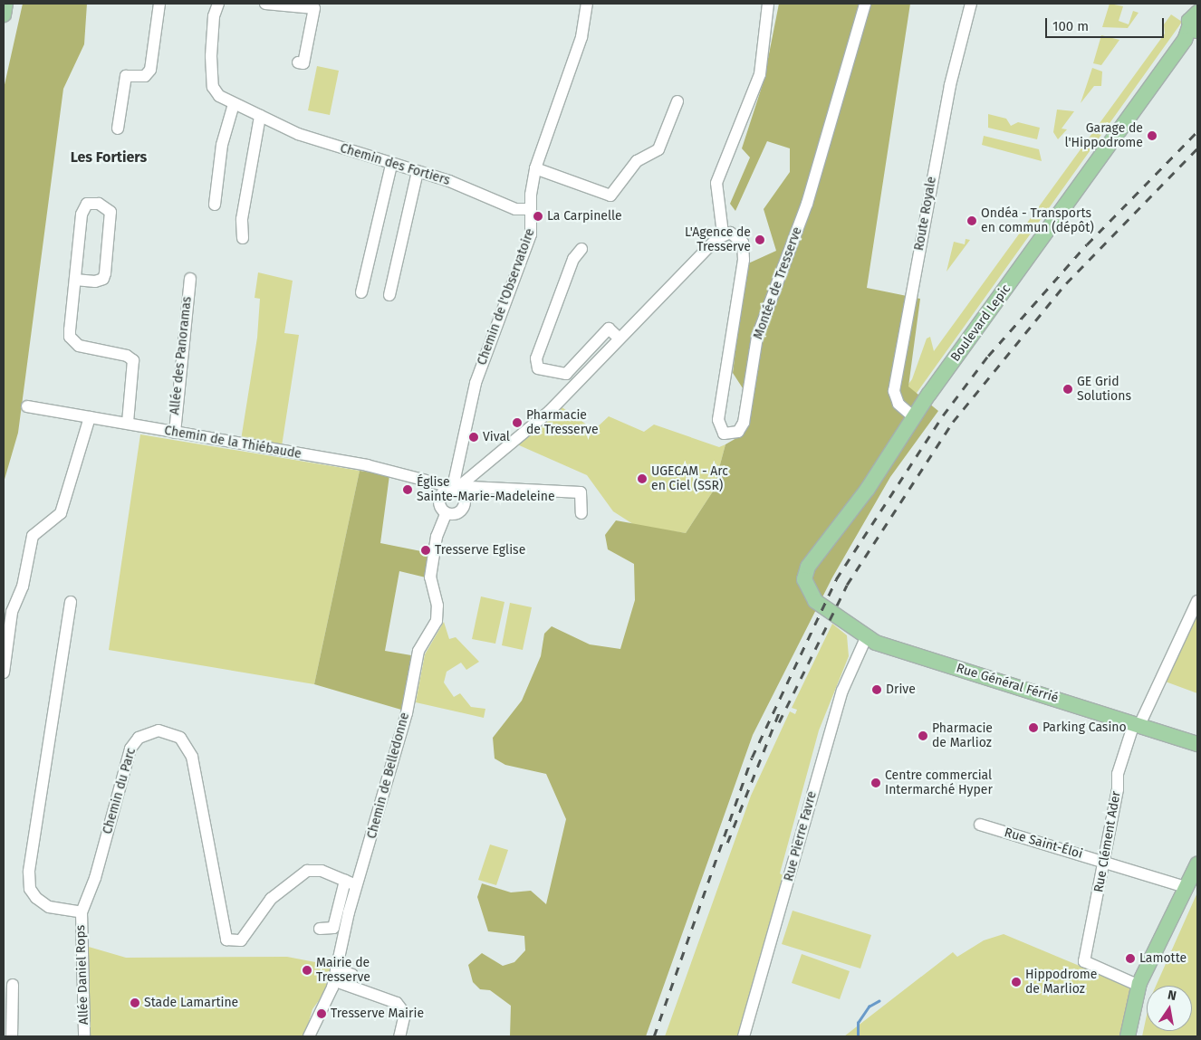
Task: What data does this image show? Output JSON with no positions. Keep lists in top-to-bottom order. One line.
{"streets":{"main road":["Boulevard Lepic","Rue Général Férrié"],"street":["Chemin des Fortiers","Route Royale","Montée de Tresserve","Chemin de l'Observatoire","Allée des Panoramas","Chemin de la Thiébaude","Chemin de Belledonne","Chemin du Parc","Rue Pierre Favre","Rue Clément Ader","Rue Saint-Éloi","Allée Daniel Rops"]},"crossings":[["Chemin des Fortiers","Chemin de l'Observatoire"],["Route Royale","Boulevard Lepic"],["Chemin de l'Observatoire","Chemin de la Thiébaude"],["Boulevard Lepic","Rue Général Férrié"],["Allée des Panoramas","Chemin de la Thiébaude"],["Rue Général Férrié","Rue Pierre Favre"],["Rue Général Férrié","Rue Clément Ader"],["Chemin de Belledonne","Chemin du Parc"],["Chemin du Parc","Allée Daniel Rops"],["Rue Clément Ader","Rue Saint-Éloi"]],"districts":["Les Fortiers"],"places":["Garage de l'Hippodrome","La Carpinelle","Ondéa - Transports en commun (dépôt)","L'Agence de Tresserve","GE Grid Solutions","Pharmacie de Tresserve","Vival","UGECAM - Arc en Ciel (SSR)","Église Sainte-Marie-Madeleine","Tresserve Eglise","Drive","Parking Casino","Pharmacie de Marlioz","Centre commercial Intermarché Hyper","Lamotte","Mairie de Tresserve","Hippodrome de Marlioz","Stade Lamartine","Tresserve Mairie"],"scale_bar":"100 m","north":"top"}
